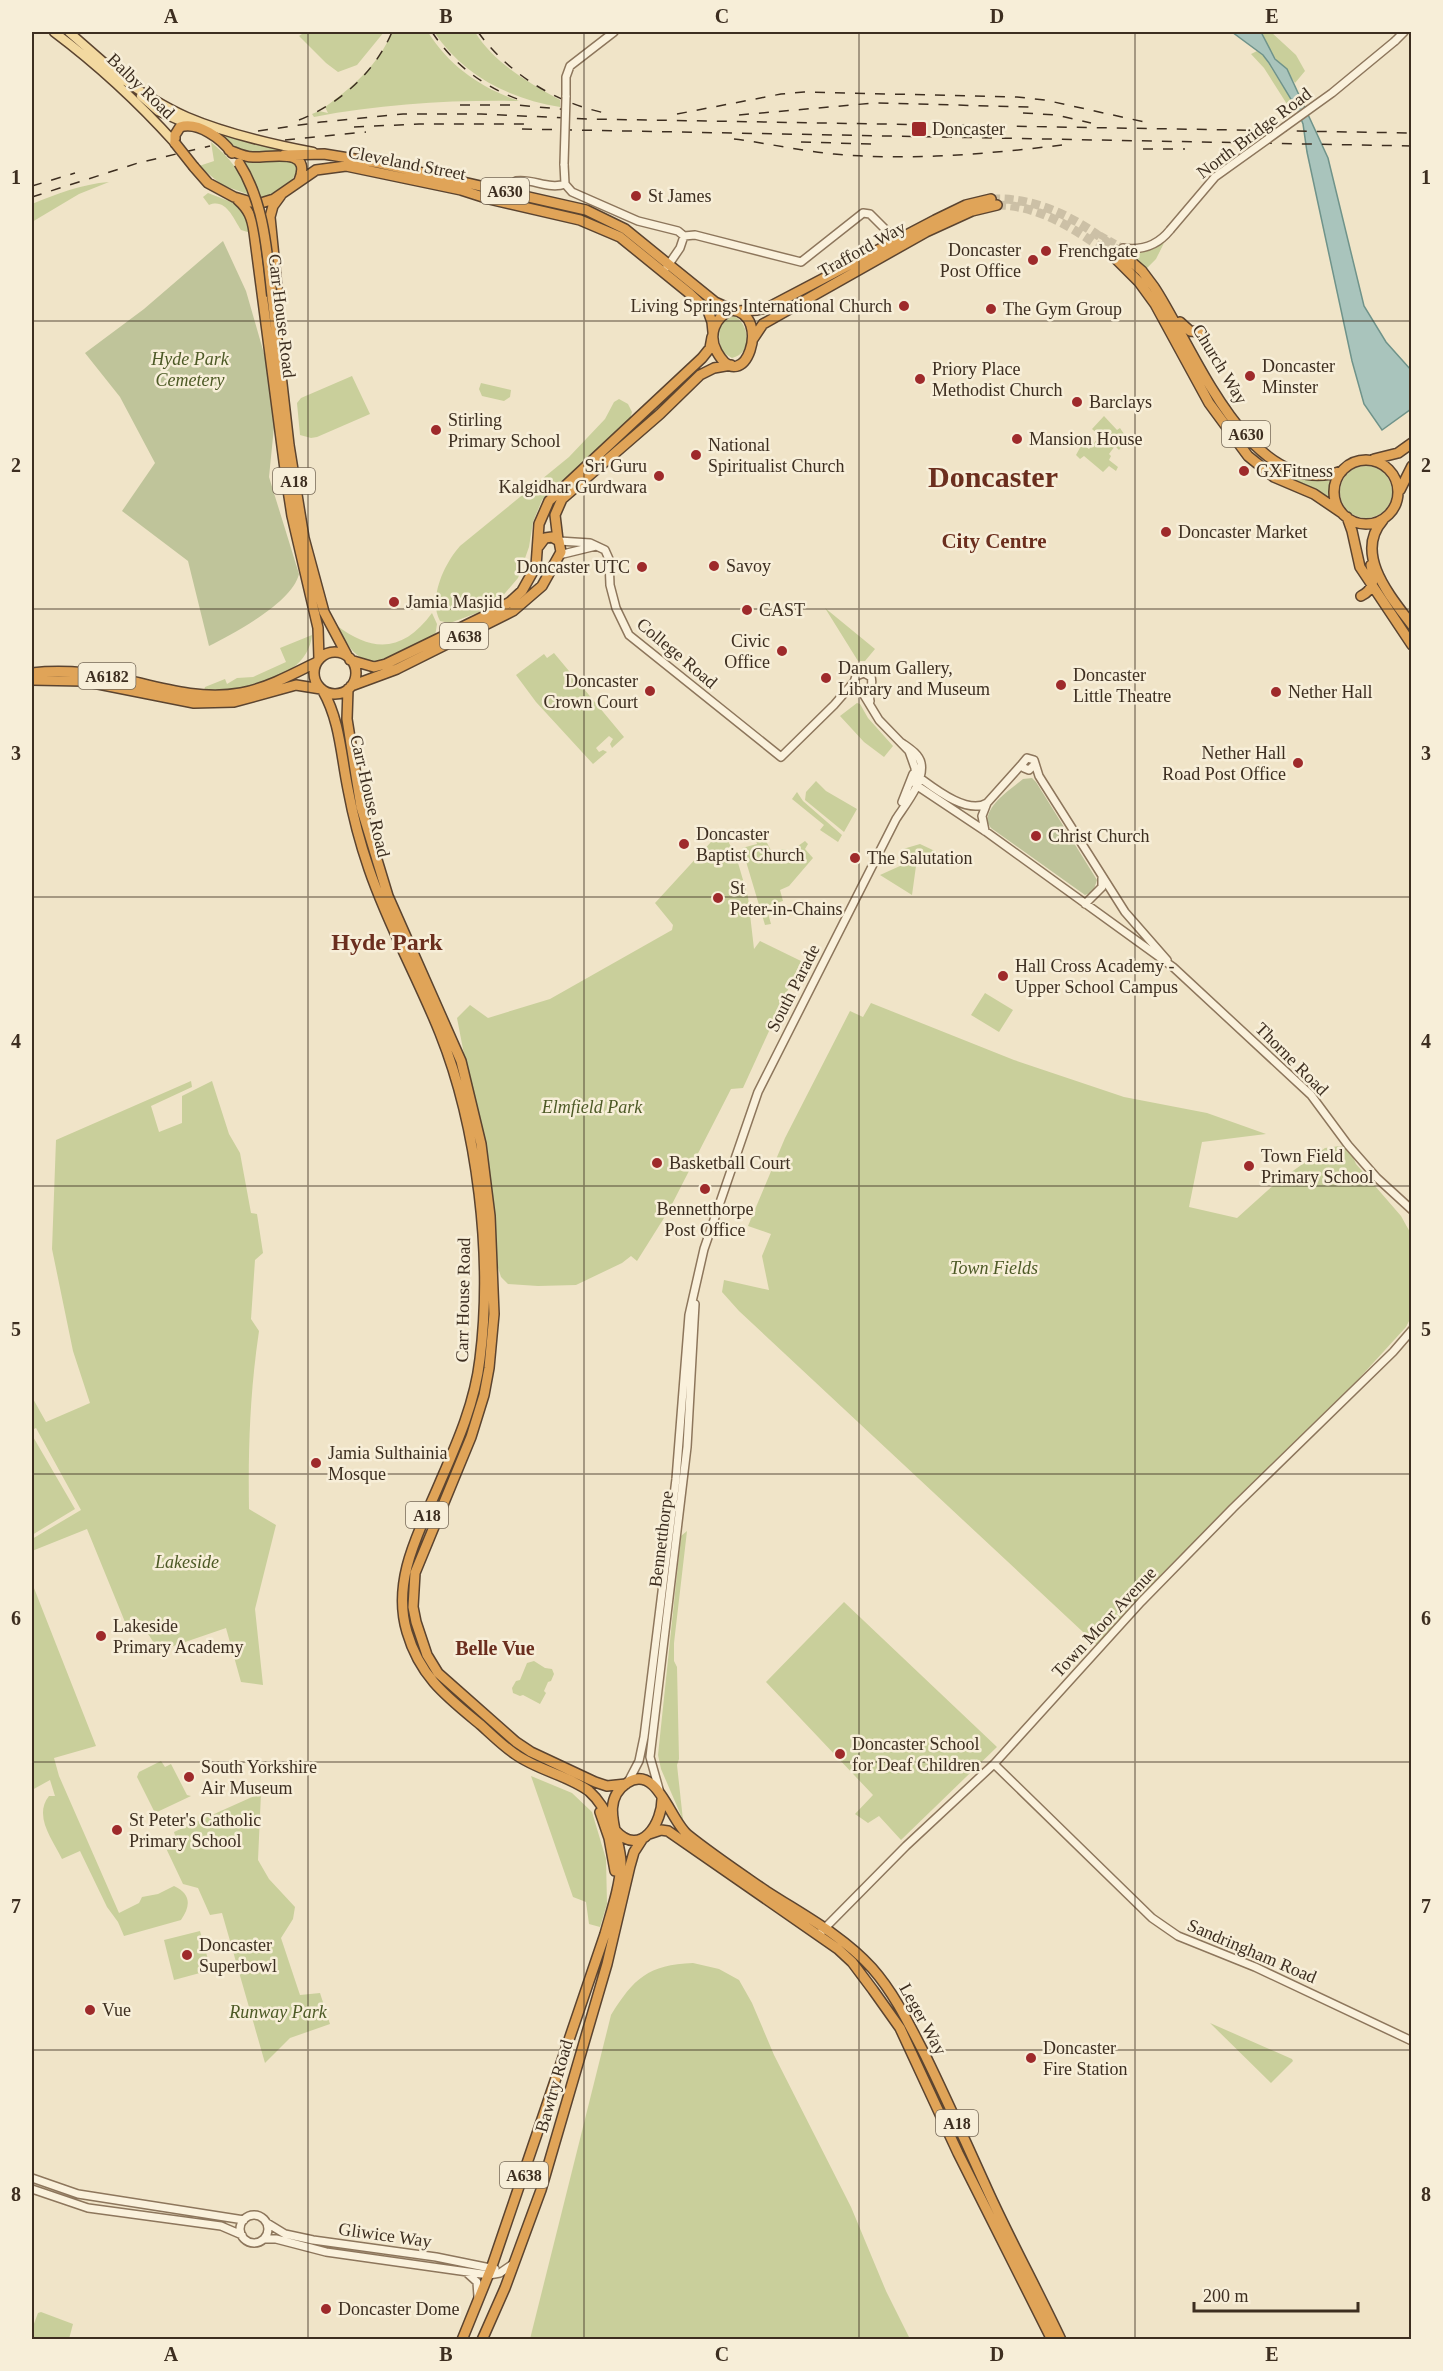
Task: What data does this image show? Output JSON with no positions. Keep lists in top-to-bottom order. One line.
{"streets":{"highway":["Cleveland Street","A630","Trafford Way","Carr House Road","Church Way","A18","A638","A6182","Leger Way","Bawtry Road"],"main road":["Balby Road"],"street":["North Bridge Road","College Road","South Parade","Thorne Road","Bennetthorpe","Town Moor Avenue","Sandringham Road","Gliwice Way"]},"crossings":[["Balby Road","A630"],["North Bridge Road","A630"],["North Bridge Road","Church Way"],["Cleveland Street","A630"],["Cleveland Street","Trafford Way"],["Cleveland Street","A638"],["A630","Carr House Road"],["A630","Church Way"],["A630","A18"],["Trafford Way","A638"],["Carr House Road","A18"],["Carr House Road","A638"],["Carr House Road","A6182"],["Carr House Road","Bennetthorpe"],["Carr House Road","Leger Way"],["Carr House Road","Bawtry Road"],["A638","A6182"],["South Parade","Thorne Road"],["South Parade","Bennetthorpe"],["Bennetthorpe","Leger Way"],["Bennetthorpe","Bawtry Road"],["Town Moor Avenue","Sandringham Road"],["Town Moor Avenue","Leger Way"],["Leger Way","Bawtry Road"],["Bawtry Road","Gliwice Way"]],"districts":["Doncaster","City Centre","Hyde Park","Belle Vue"],"parks":["Hyde Park Cemetery","Elmfield Park","Town Fields","Lakeside","Runway Park"],"places":{"transit":["Doncaster"],"other":["St James","Frenchgate","Doncaster Post Office","Living Springs International Church","The Gym Group","Doncaster Minster","Priory Place Methodist Church","Barclays","Stirling Primary School","Mansion House","National Spiritualist Church","GXFitness","Sri Guru Kalgidhar Gurdwara","Doncaster Market","Savoy","Doncaster UTC","Jamia Masjid","CAST","Civic Office","Danum Gallery, Library and Museum","Doncaster Little Theatre","Doncaster Crown Court","Nether Hall","Nether Hall Road Post Office","Christ Church","Doncaster Baptist Church","The Salutation","St Peter-in-Chains","Hall Cross Academy - Upper School Campus","Basketball Court","Town Field Primary School","Bennetthorpe Post Office","Jamia Sulthainia Mosque","Lakeside Primary Academy","Doncaster School for Deaf Children","South Yorkshire Air Museum","St Peter's Catholic Primary School","Doncaster Superbowl","Vue","Doncaster Fire Station","Doncaster Dome"]},"scale_bar":"200 m","grid":{"columns":["A","B","C","D","E"],"rows":["1","2","3","4","5","6","7","8"]}}
